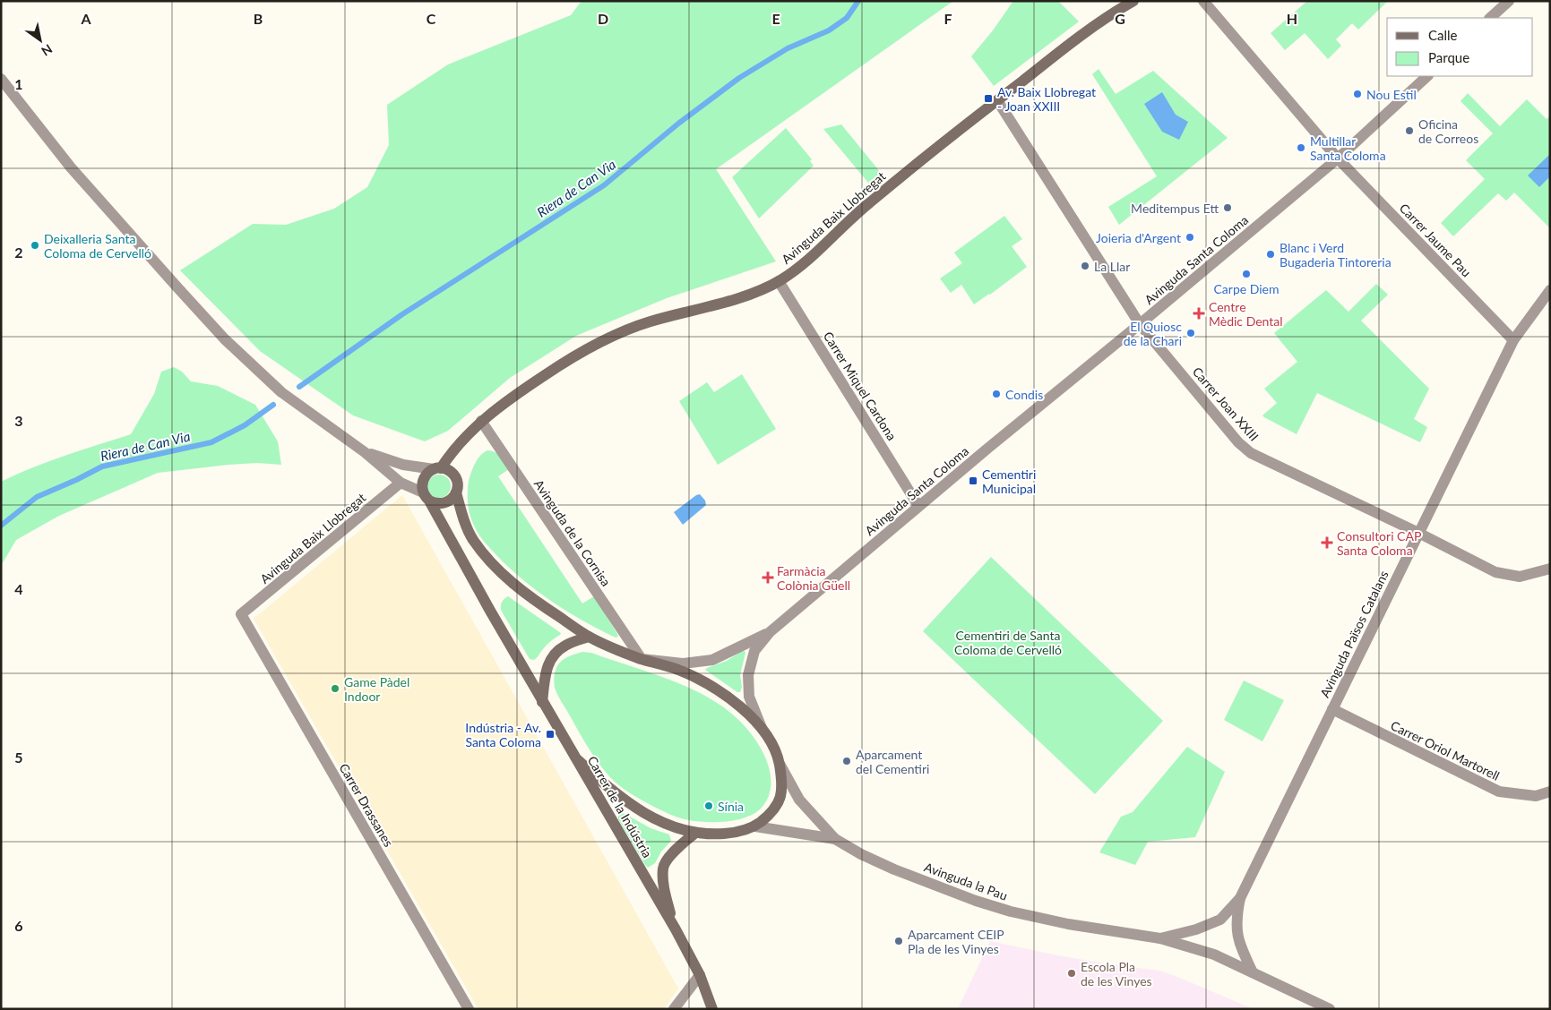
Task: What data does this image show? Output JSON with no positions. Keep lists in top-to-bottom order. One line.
{"streets":{"street":["Avinguda Baix Llobregat","Carrer Jaume Pau","Avinguda Santa Coloma","Carrer Miquel Cardona","Carrer Joan XXIII","Avinguda de la Cornisa","Avinguda Països Catalans","Carrer Oriol Martorell","Carrer Drassanes","Carrer de la Indústria","Avinguda la Pau"]},"crossings":[["Avinguda Baix Llobregat","Carrer Miquel Cardona"],["Avinguda Baix Llobregat","Carrer Joan XXIII"],["Avinguda Baix Llobregat","Avinguda de la Cornisa"],["Avinguda Baix Llobregat","Carrer Drassanes"],["Avinguda Baix Llobregat","Carrer de la Indústria"],["Carrer Jaume Pau","Avinguda Santa Coloma"],["Carrer Jaume Pau","Avinguda Països Catalans"],["Avinguda Santa Coloma","Carrer Miquel Cardona"],["Avinguda Santa Coloma","Carrer Joan XXIII"],["Avinguda Santa Coloma","Avinguda de la Cornisa"],["Carrer Joan XXIII","Avinguda Països Catalans"],["Avinguda Països Catalans","Carrer Oriol Martorell"],["Avinguda Països Catalans","Avinguda la Pau"],["Carrer de la Indústria","Avinguda la Pau"]],"water":["Riera de Can Via"],"parks":["Cementiri de Santa Coloma de Cervelló"],"places":{"other":["Nou Estil","Oficina de Correos","Multillar Santa Coloma","Meditempus Ett","Joieria d'Argent","Deixalleria Santa Coloma de Cervelló","Blanc i Verd Bugaderia Tintoreria","La Llar","Carpe Diem","El Quiosc de la Chari","Condis","Game Pàdel Indoor","Aparcament del Cementiri","Sínia","Aparcament CEIP Pla de les Vinyes","Escola Pla de les Vinyes"],"transit":["Av. Baix Llobregat - Joan XXIII","Cementiri Municipal","Indústria - Av. Santa Coloma"],"health":["Centre Mèdic Dental","Consultori CAP Santa Coloma","Farmàcia Colònia Güell"]},"legend":["Calle","Parque"],"north":"bottom right","grid":{"columns":["A","B","C","D","E","F","G","H"],"rows":["1","2","3","4","5","6"]}}
